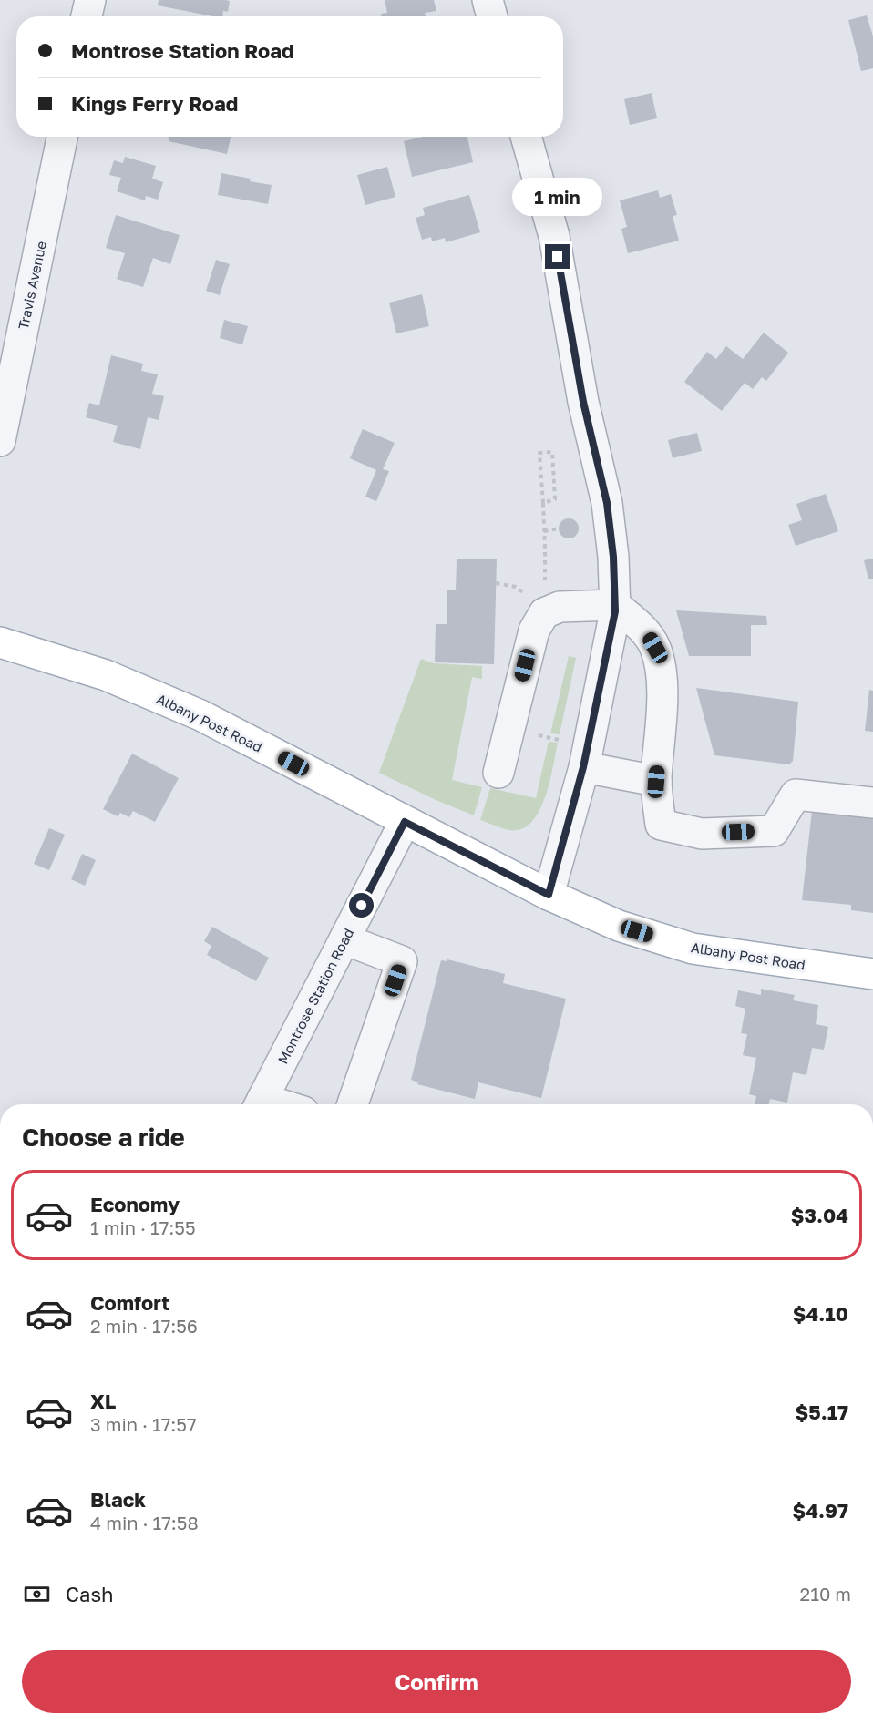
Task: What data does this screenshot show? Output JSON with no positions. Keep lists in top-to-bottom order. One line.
{"streets":{"main road":["Albany Post Road"],"street":["Travis Avenue","Montrose Station Road"]},"crossings":[["Albany Post Road","Montrose Station Road"]],"page":{"banner":["Montrose Station Road","Kings Ferry Road"],"bubble":"1 min","heading":"Choose a ride","list":[{"name":"Economy","note":"1 min · 17:55","value":"$3.04"},{"name":"Comfort","note":"2 min · 17:56","value":"$4.10"},{"name":"XL","note":"3 min · 17:57","value":"$5.17"},{"name":"Black","note":"4 min · 17:58","value":"$4.97"}],"pay":["Cash","210 m"],"buttons":"Confirm"}}
